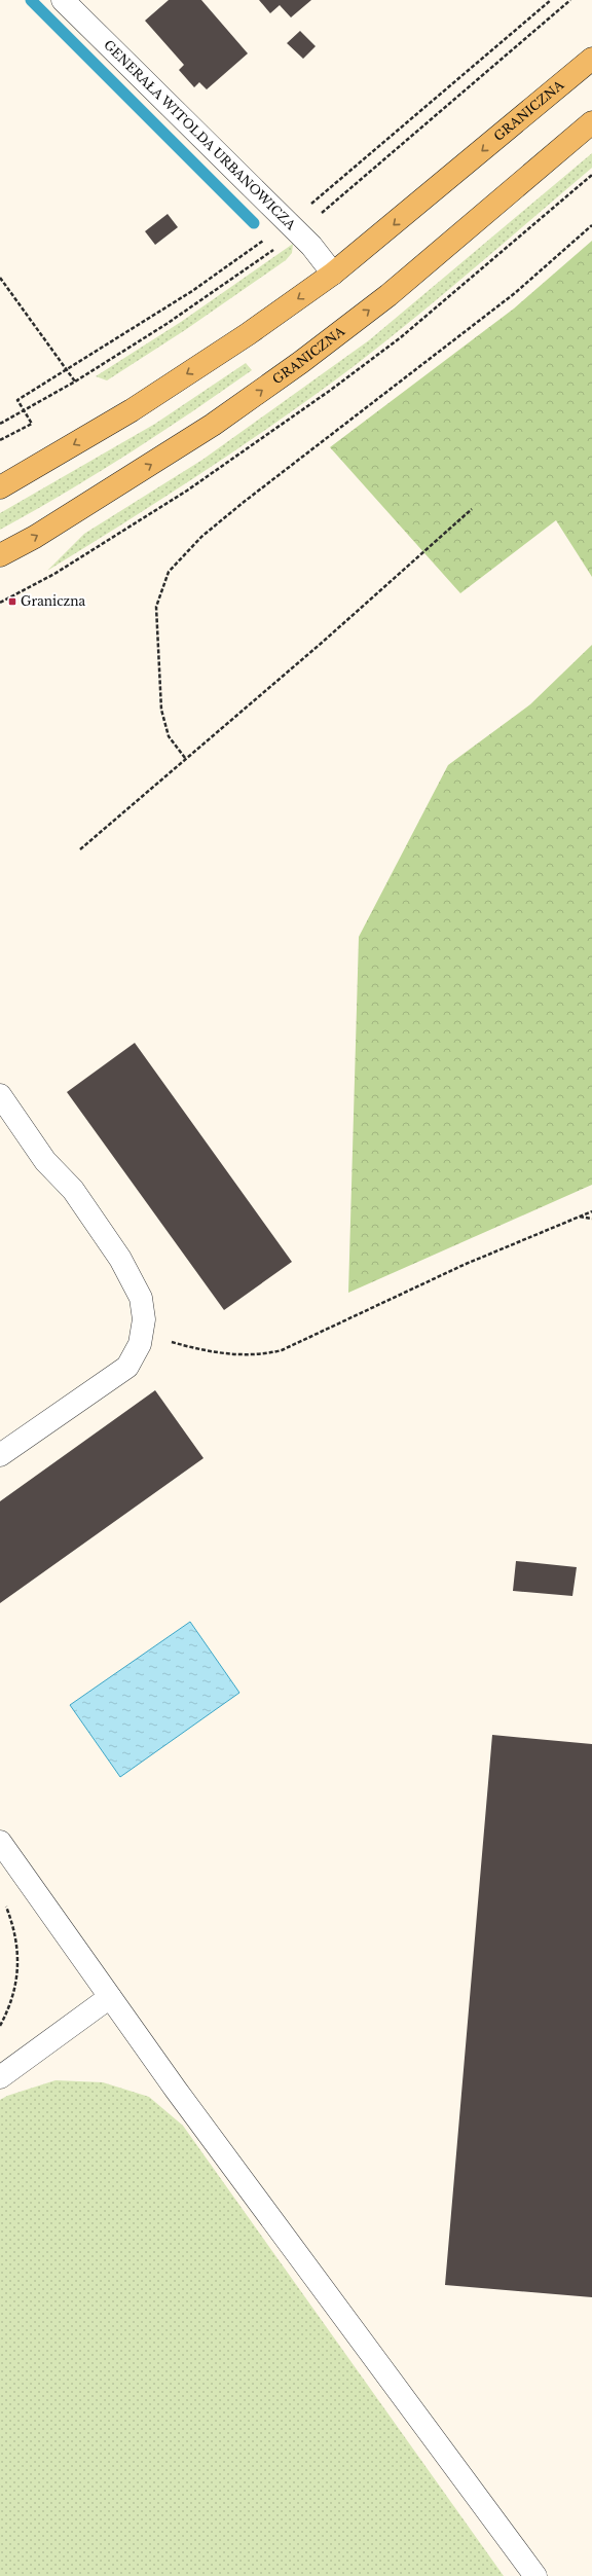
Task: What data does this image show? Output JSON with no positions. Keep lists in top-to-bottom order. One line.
{"streets":{"main road":["GRANICZNA"],"street":["GENERAŁA WITOLDA URBANOWICZA"]},"crossings":[["GRANICZNA","GENERAŁA WITOLDA URBANOWICZA"]],"places":{"transit":["Graniczna"]}}
